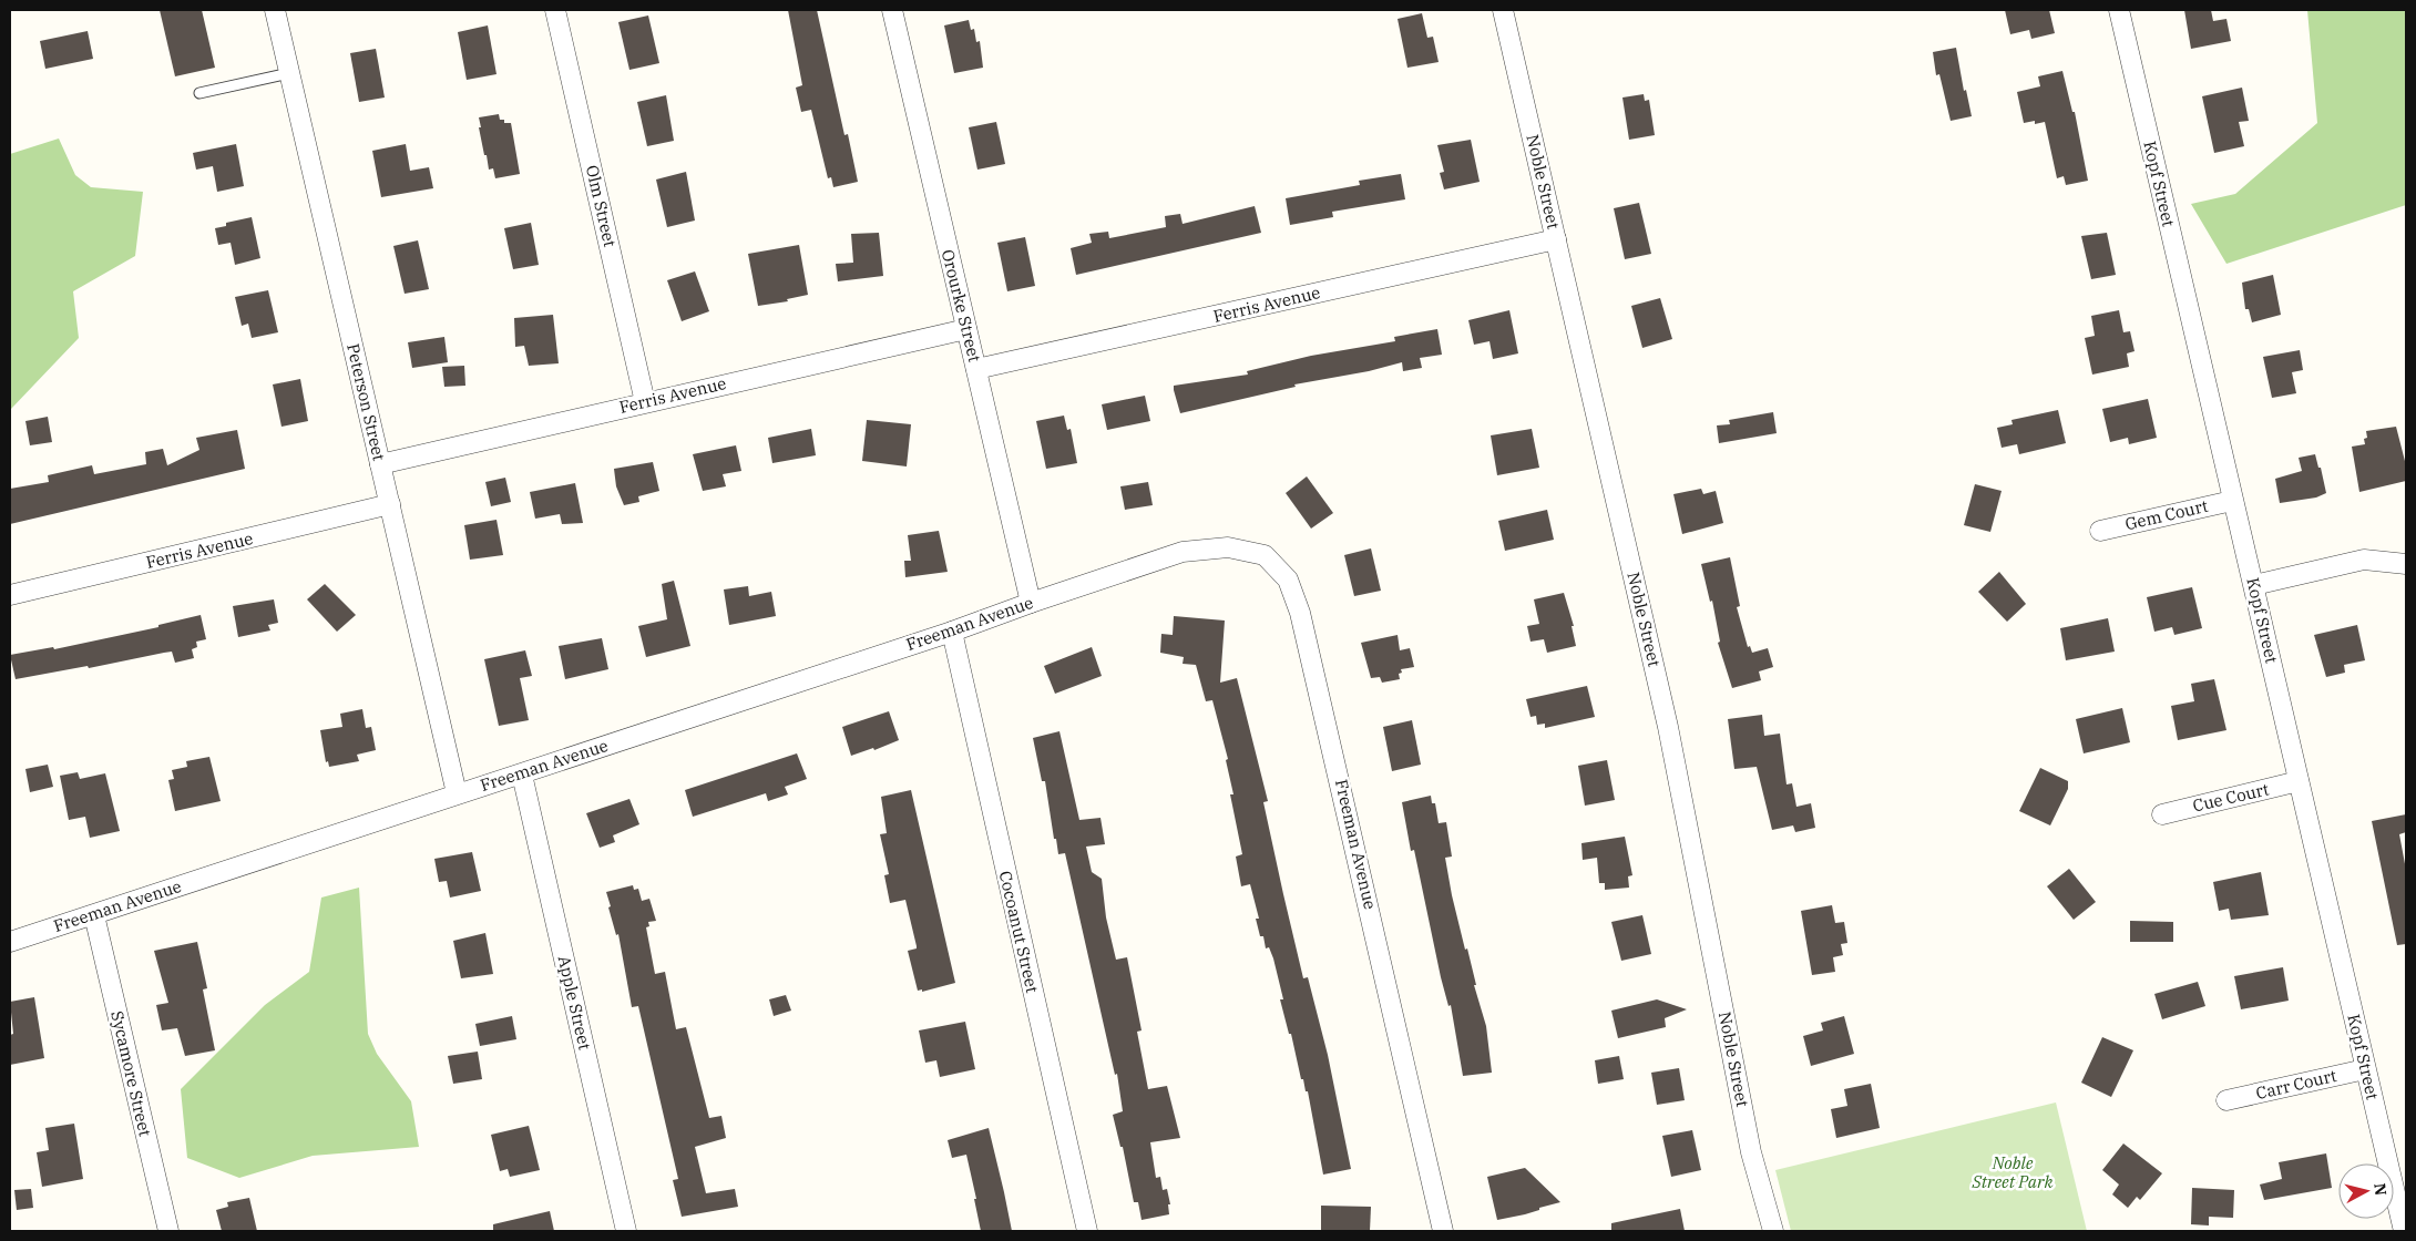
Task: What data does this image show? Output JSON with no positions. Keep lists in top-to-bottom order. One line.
{"streets":{"street":["Noble Street","Kopf Street","Olm Street","Ferris Avenue","Orourke Street","Peterson Street","Gem Court","Freeman Avenue","Cue Court","Cocoanut Street","Apple Street","Sycamore Street","Carr Court"]},"crossings":[["Noble Street","Ferris Avenue"],["Kopf Street","Gem Court"],["Kopf Street","Cue Court"],["Kopf Street","Carr Court"],["Olm Street","Ferris Avenue"],["Ferris Avenue","Orourke Street"],["Ferris Avenue","Peterson Street"],["Orourke Street","Freeman Avenue"],["Peterson Street","Freeman Avenue"],["Freeman Avenue","Cocoanut Street"],["Freeman Avenue","Apple Street"],["Freeman Avenue","Sycamore Street"]],"parks":["Noble Street Park"],"north":"right"}
